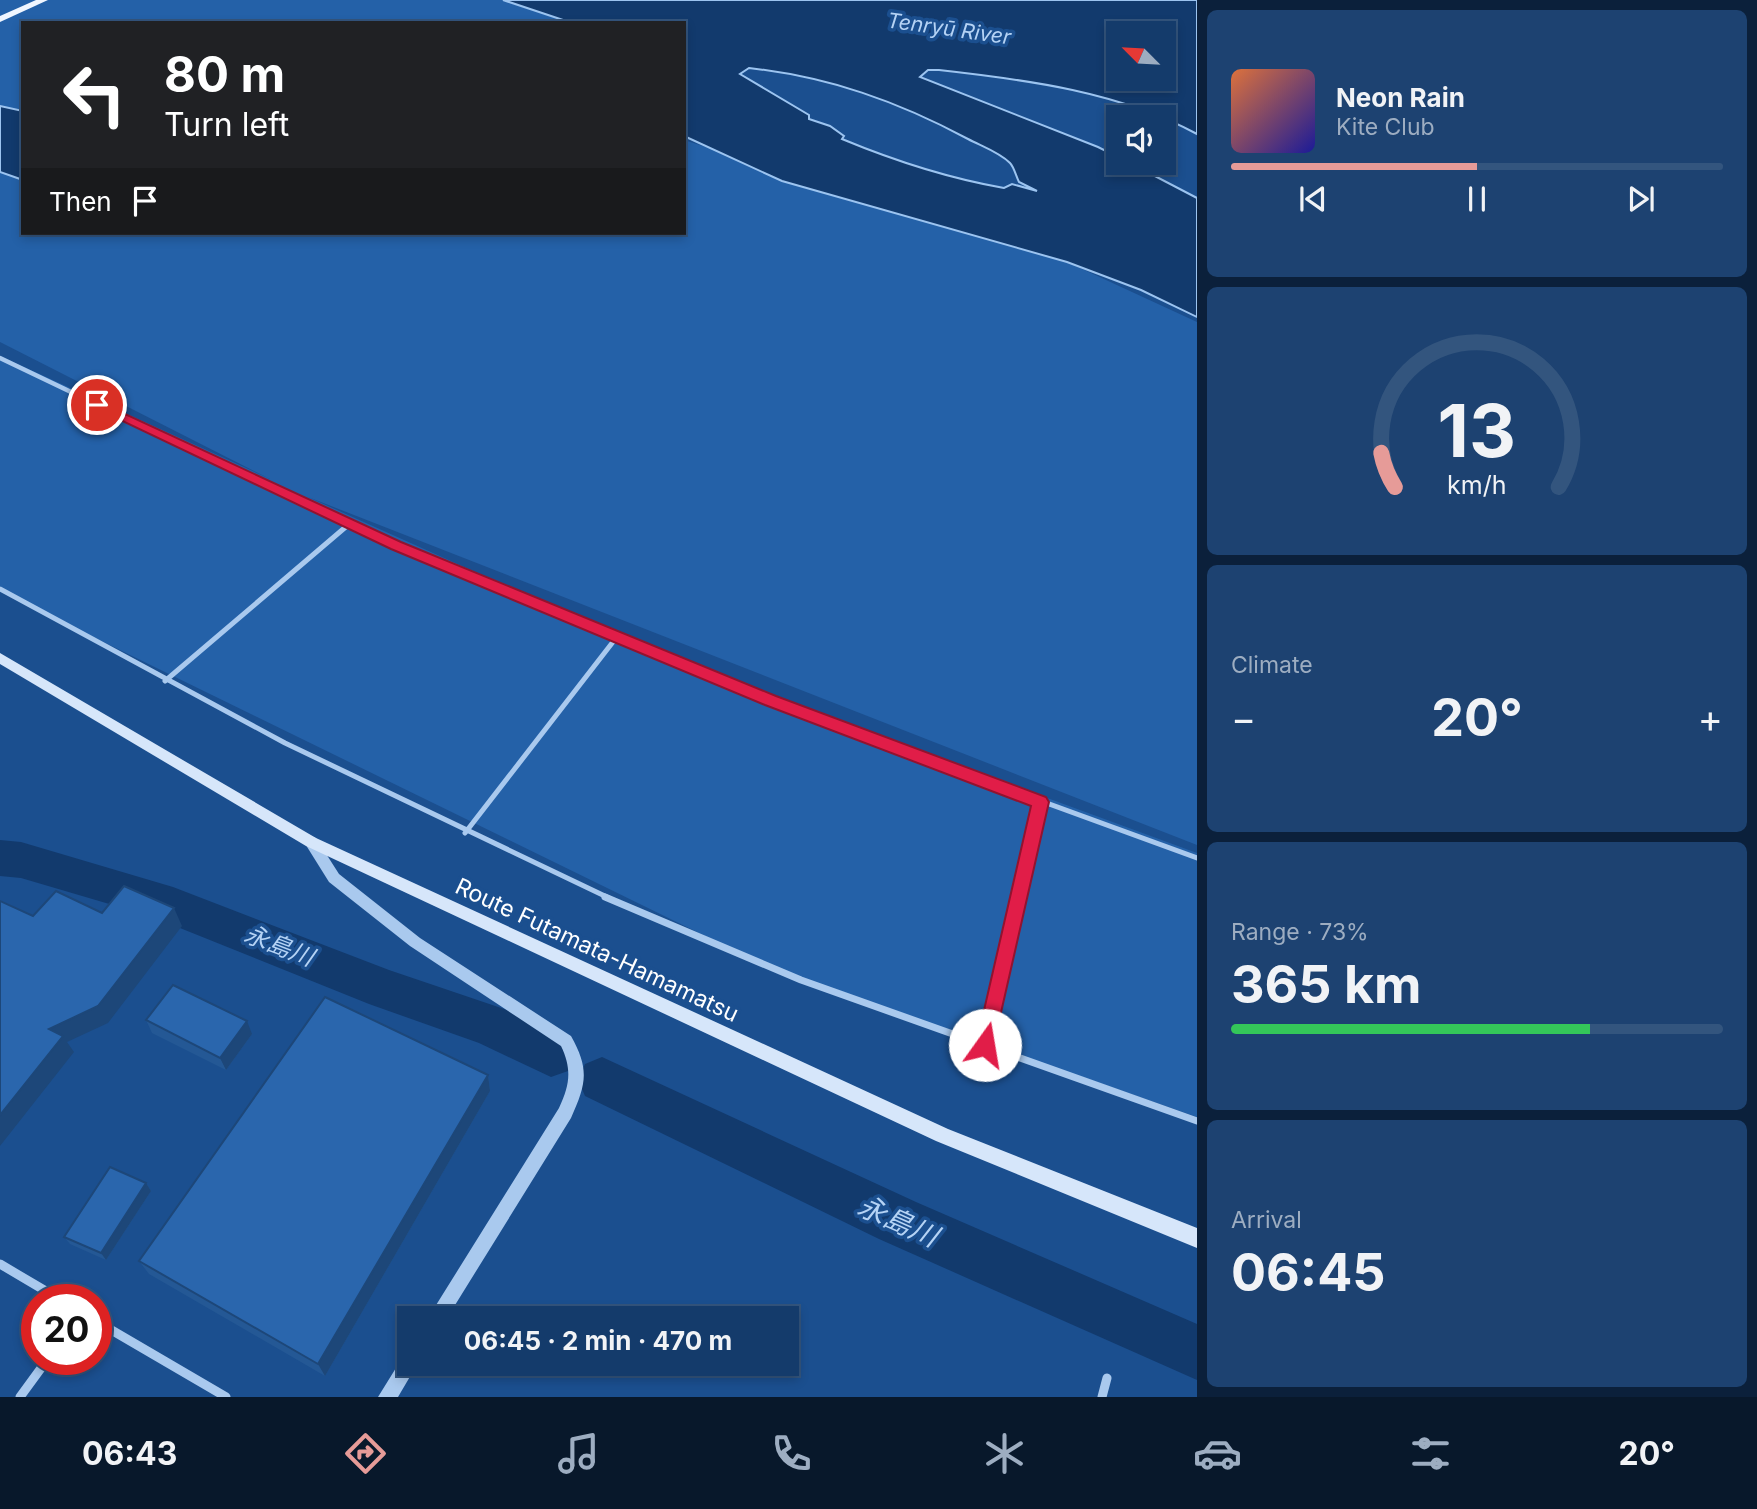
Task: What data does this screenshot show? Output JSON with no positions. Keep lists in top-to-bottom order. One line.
{"streets":{"main road":["Route Futamata-Hamamatsu"]},"water":["Tenryū River","永島川"],"north":"top left","page":{"turn":["80 m","Turn left"],"song":["Neon Rain","Kite Club"],"then":"Then","tile":["Climate",["Range · 73%","365 km"],["Arrival","06:45"]],"heat":["−","20°","+"],"limit":"20","trip":"06:45 · 2 min · 470 m","tabs":["06:43","20°"],"gauge":["13","km/h"]}}
